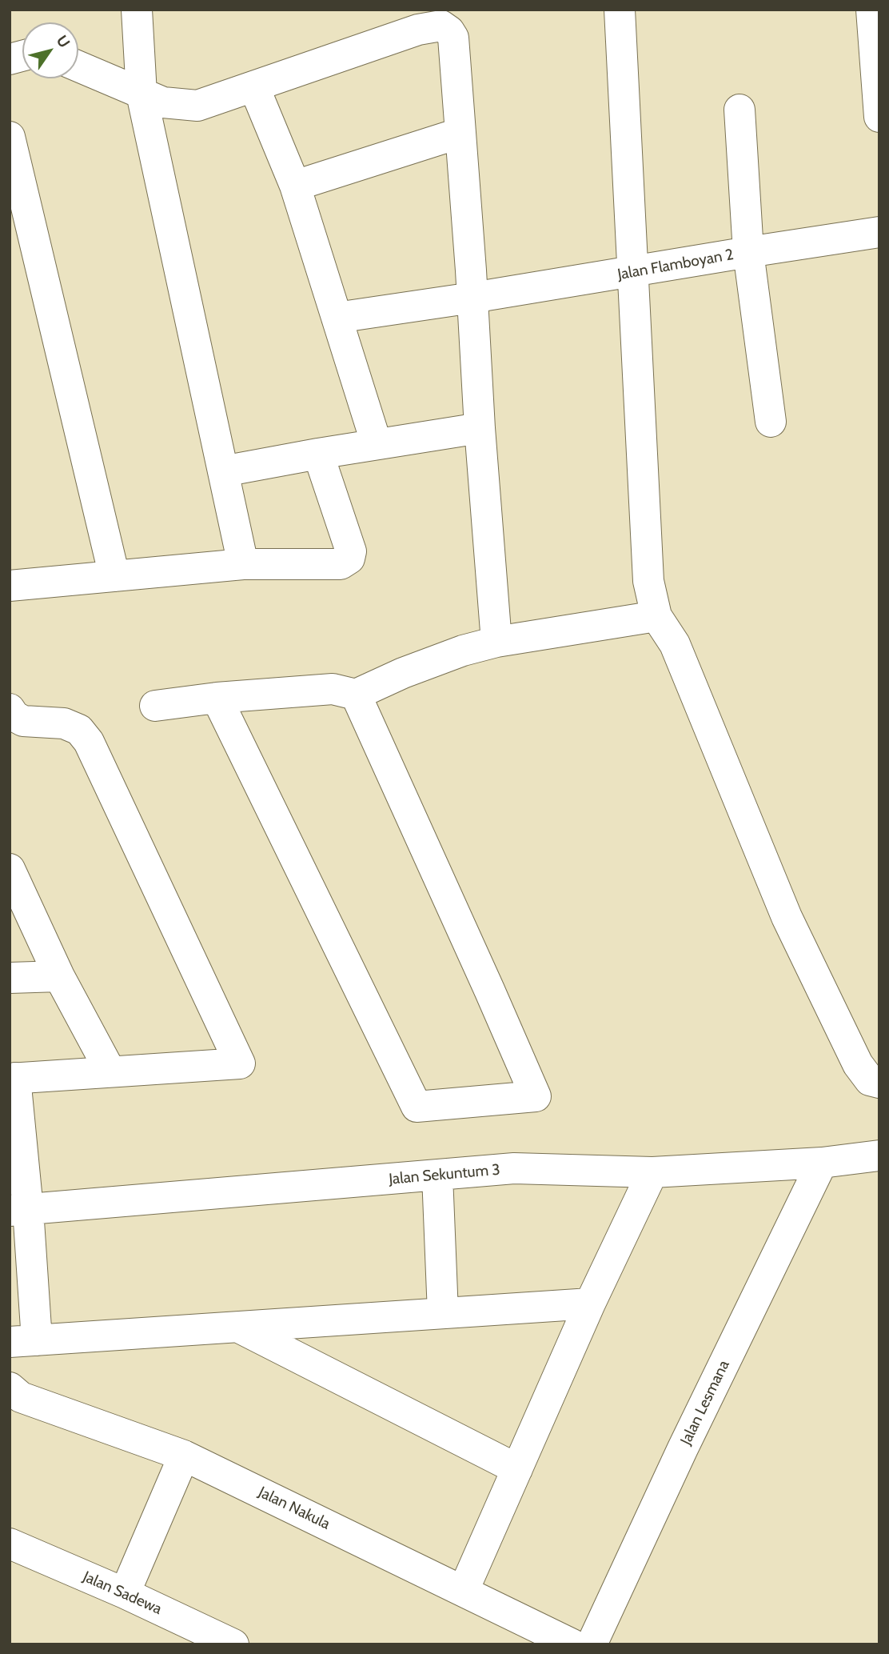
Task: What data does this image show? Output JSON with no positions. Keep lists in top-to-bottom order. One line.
{"streets":{"street":["Jalan Flamboyan 2","Jalan Sekuntum 3","Jalan Lesmana","Jalan Nakula","Jalan Sadewa"]},"crossings":[["Jalan Sekuntum 3","Jalan Lesmana"]],"north":"top right"}
